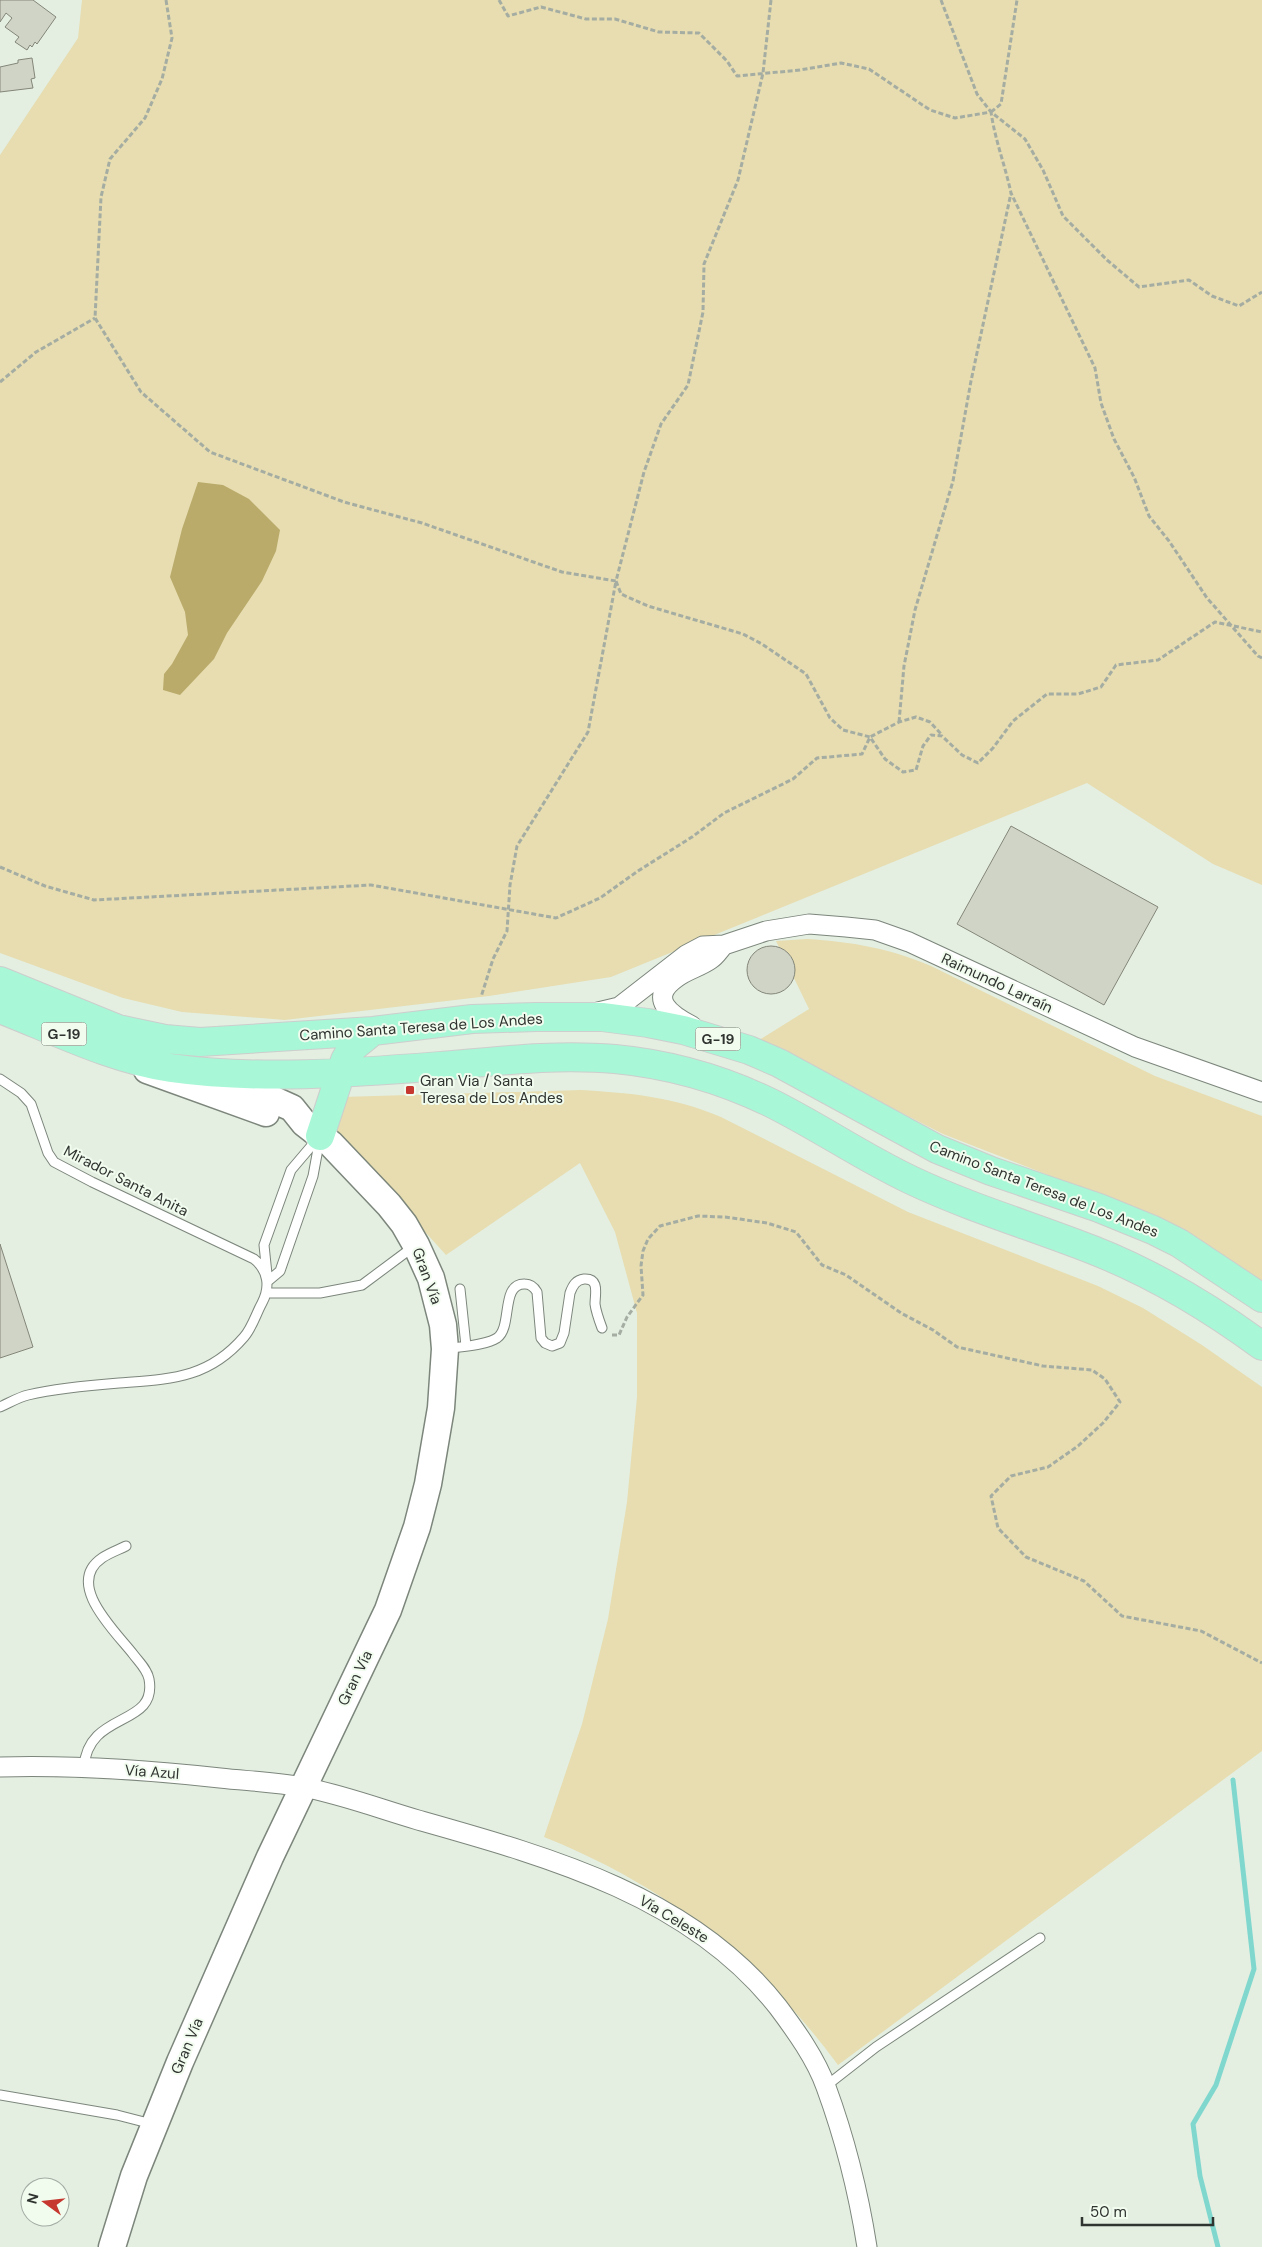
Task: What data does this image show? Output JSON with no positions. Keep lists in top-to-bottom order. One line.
{"streets":{"main road":["Camino Santa Teresa de Los Andes","G-19","Gran Vía"],"street":["Raimundo Larraín","Vía Azul","Vía Celeste"],"lane":["Mirador Santa Anita"]},"crossings":[["Raimundo Larraín","Camino Santa Teresa de Los Andes"],["Camino Santa Teresa de Los Andes","G-19"],["Camino Santa Teresa de Los Andes","Gran Vía"],["G-19","Gran Vía"],["Gran Vía","Vía Azul"],["Gran Vía","Vía Celeste"],["Vía Azul","Vía Celeste"]],"places":{"transit":["Gran Via / Santa Teresa de Los Andes"]},"scale_bar":"50 m","north":"left"}
